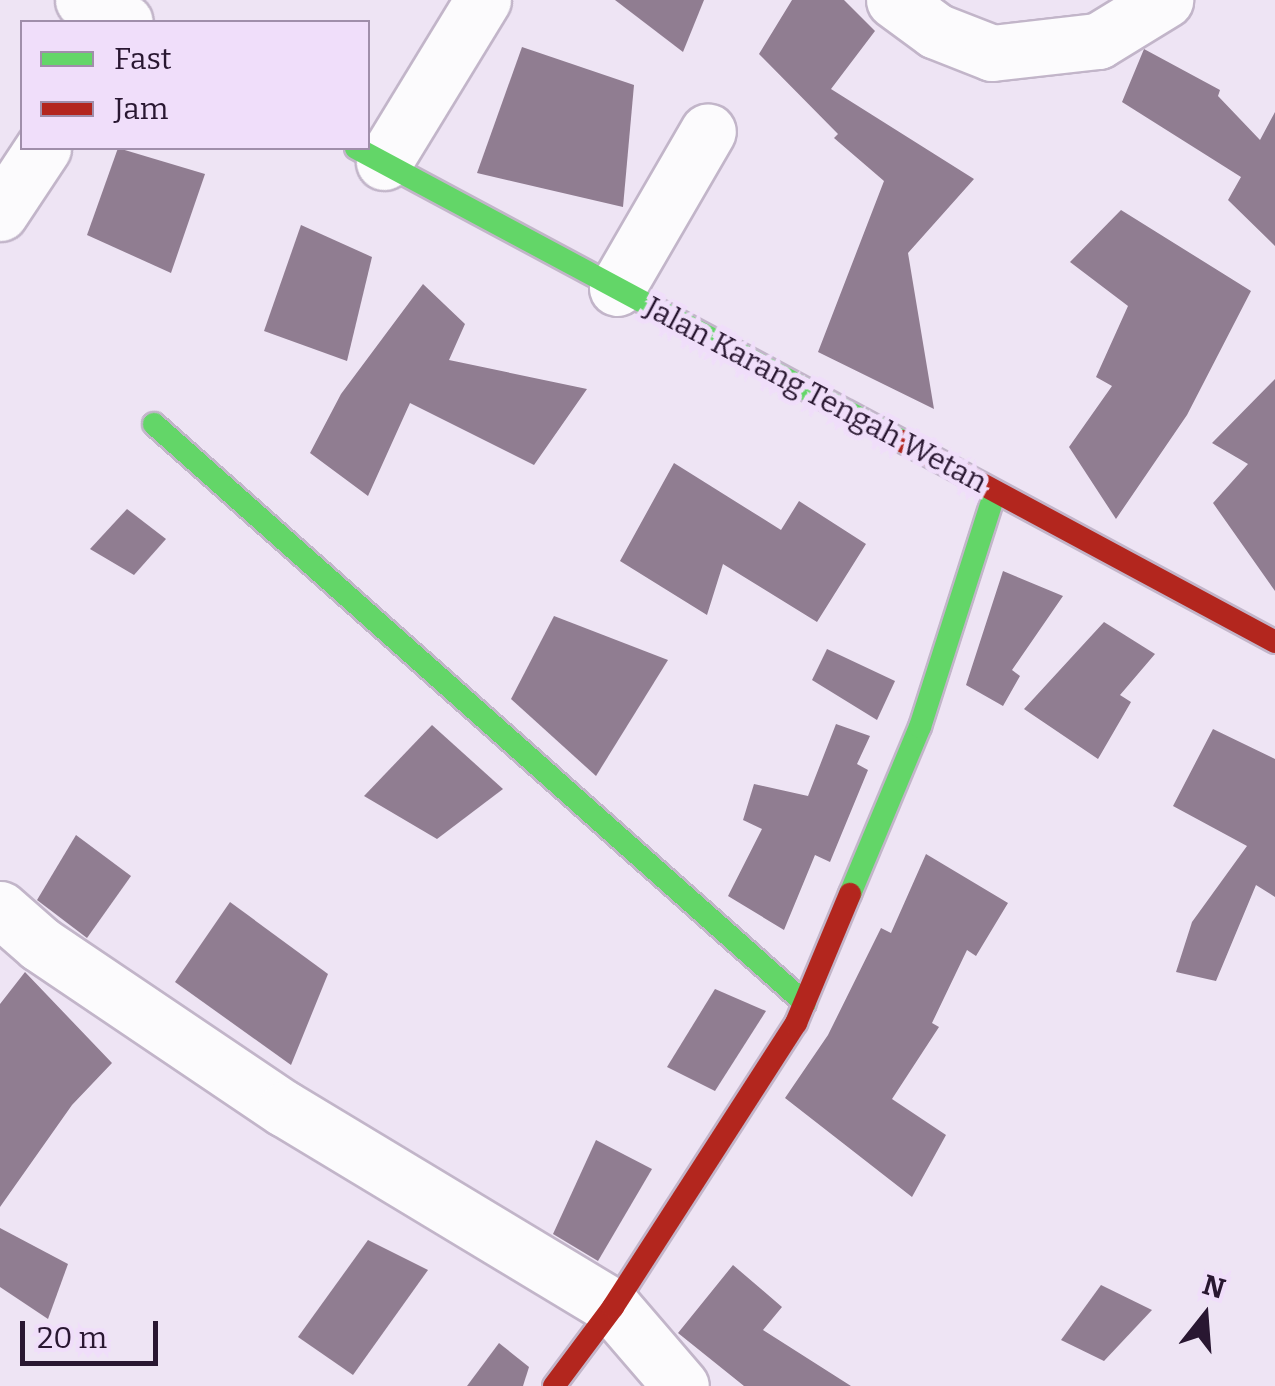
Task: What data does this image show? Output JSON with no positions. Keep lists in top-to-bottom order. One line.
{"streets":{"street":["Jalan Karang Tengah Wetan"]},"legend":["Fast","Jam"],"scale_bar":"20 m","north":"top"}
